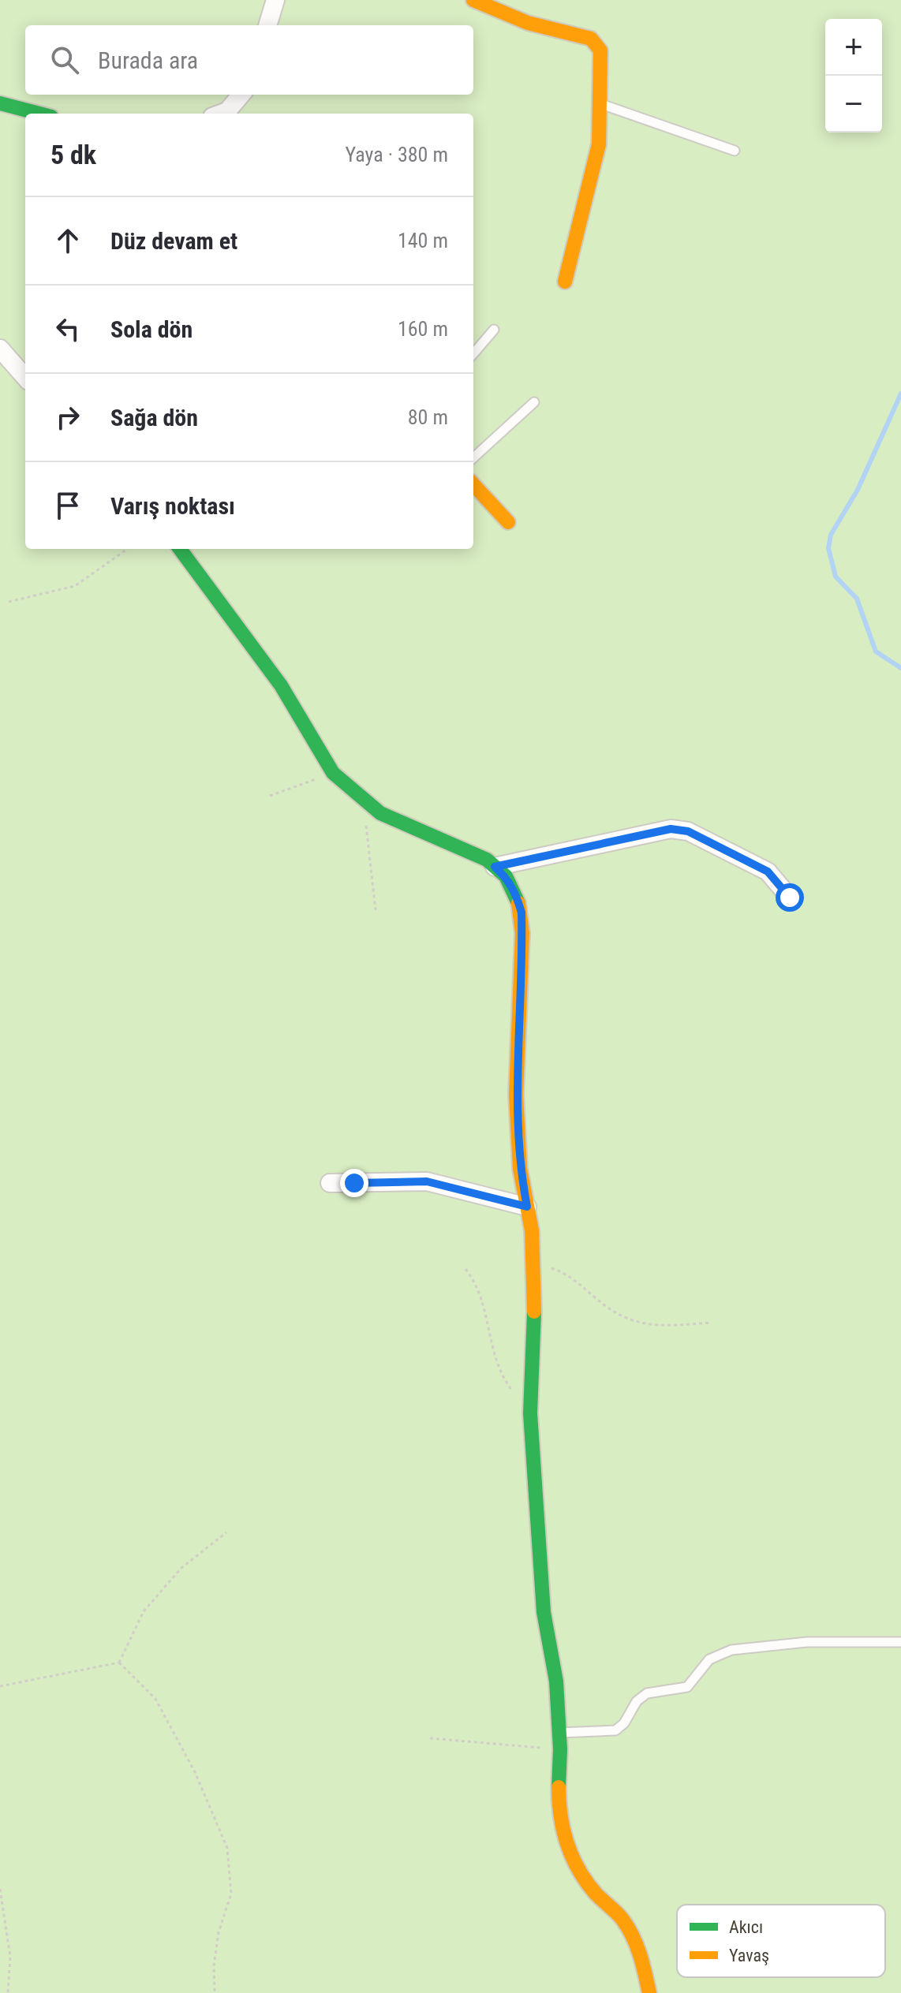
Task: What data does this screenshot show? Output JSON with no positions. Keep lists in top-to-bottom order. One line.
{"legend":["Akıcı","Yavaş"],"page":{"map_buttons":["+","−"],"search":"Burada ara","heading":["5 dk","Yaya · 380 m"],"list":[["Düz devam et","140 m"],["Sola dön","160 m"],["Sağa dön","80 m"],"Varış noktası"]}}
